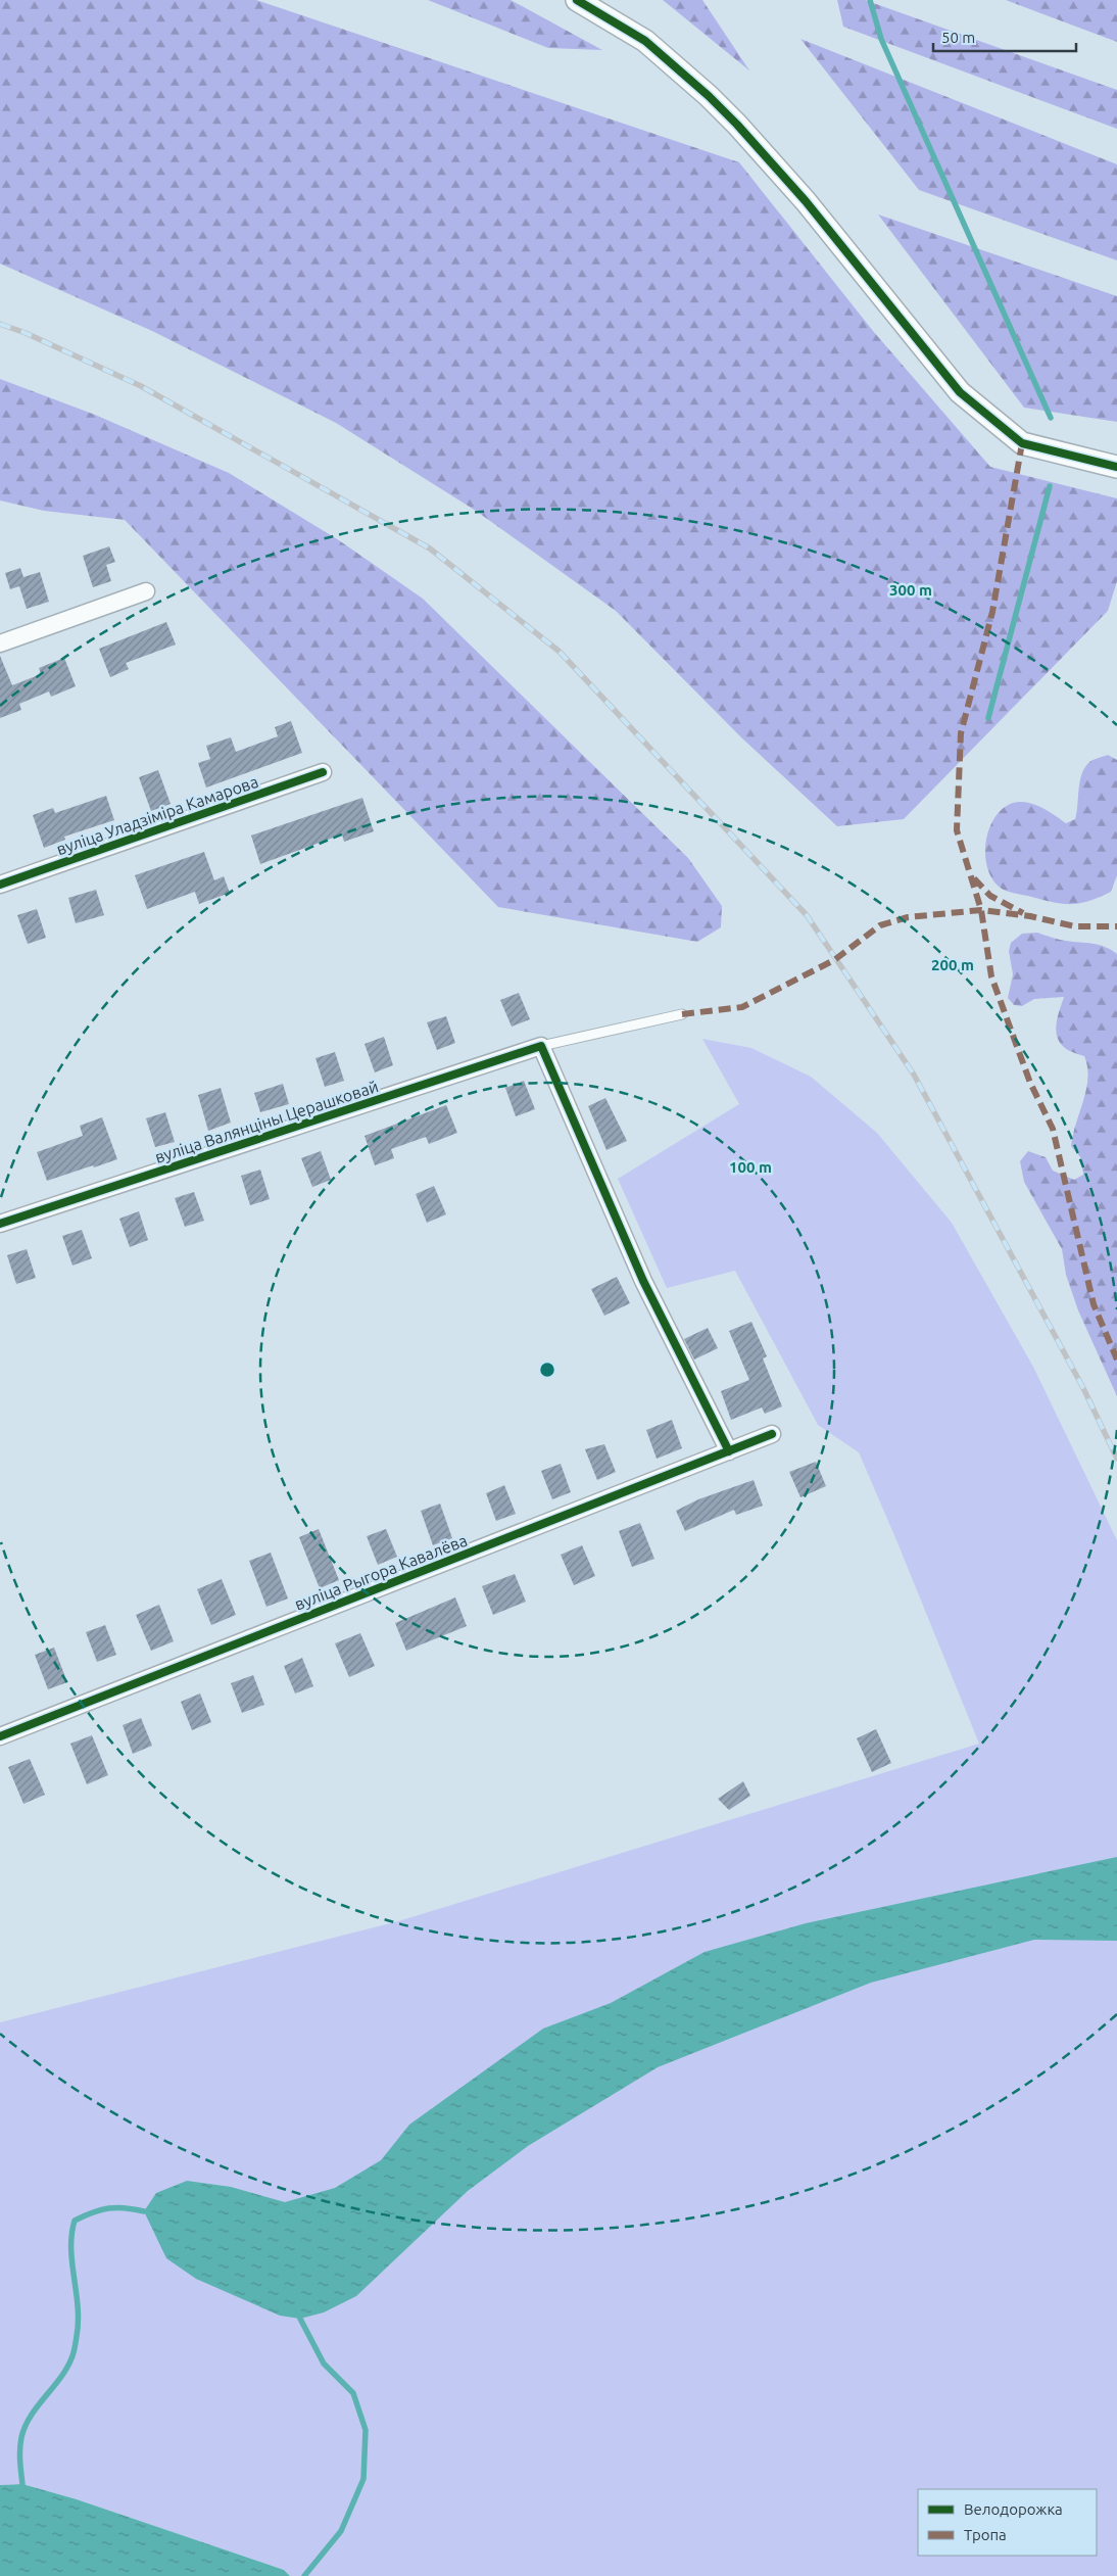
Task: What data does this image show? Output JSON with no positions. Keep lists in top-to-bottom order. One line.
{"streets":{"street":["вуліца Уладзіміра Камарова","вуліца Валянціны Церашковай","вуліца Рыгора Кавалёва"]},"legend":["Велодорожка","Тропа"],"scale_bar":"50 m","rings":["300 m","200 m","100 m"]}
